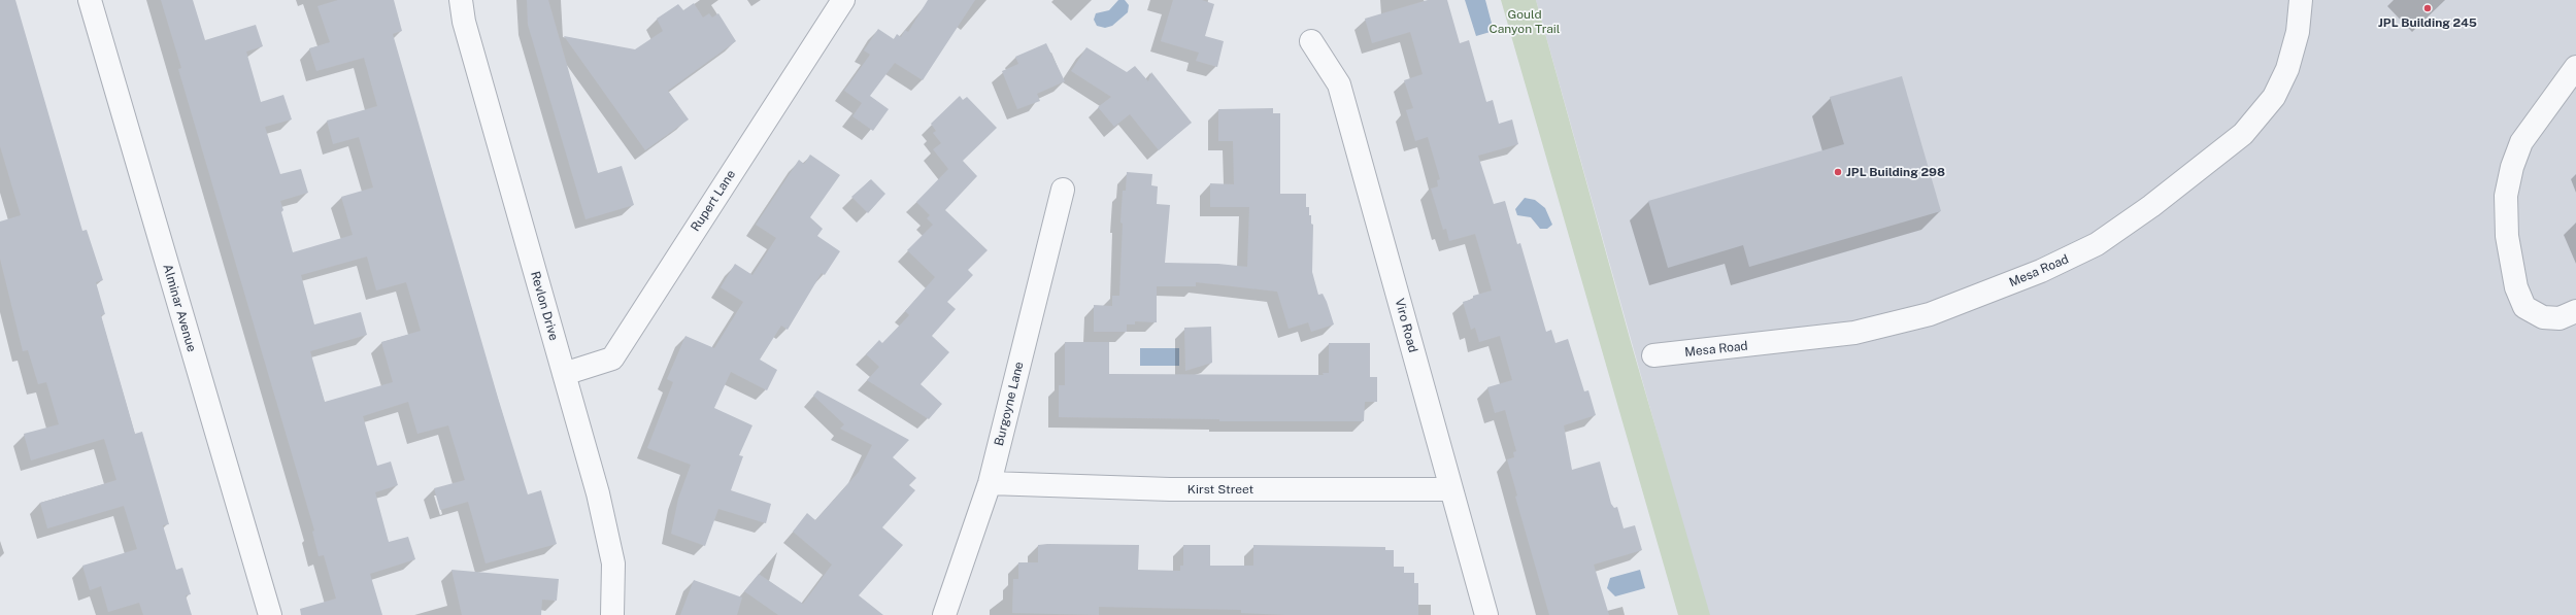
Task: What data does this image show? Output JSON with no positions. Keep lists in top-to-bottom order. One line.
{"streets":{"street":["Rupert Lane","Mesa Road","Revlon Drive","Alminar Avenue","Viro Road","Burgoyne Lane","Kirst Street"]},"crossings":[["Rupert Lane","Revlon Drive"],["Viro Road","Kirst Street"],["Burgoyne Lane","Kirst Street"]],"parks":["Gould Canyon Trail"],"places":["JPL Building 245","JPL Building 298"]}
